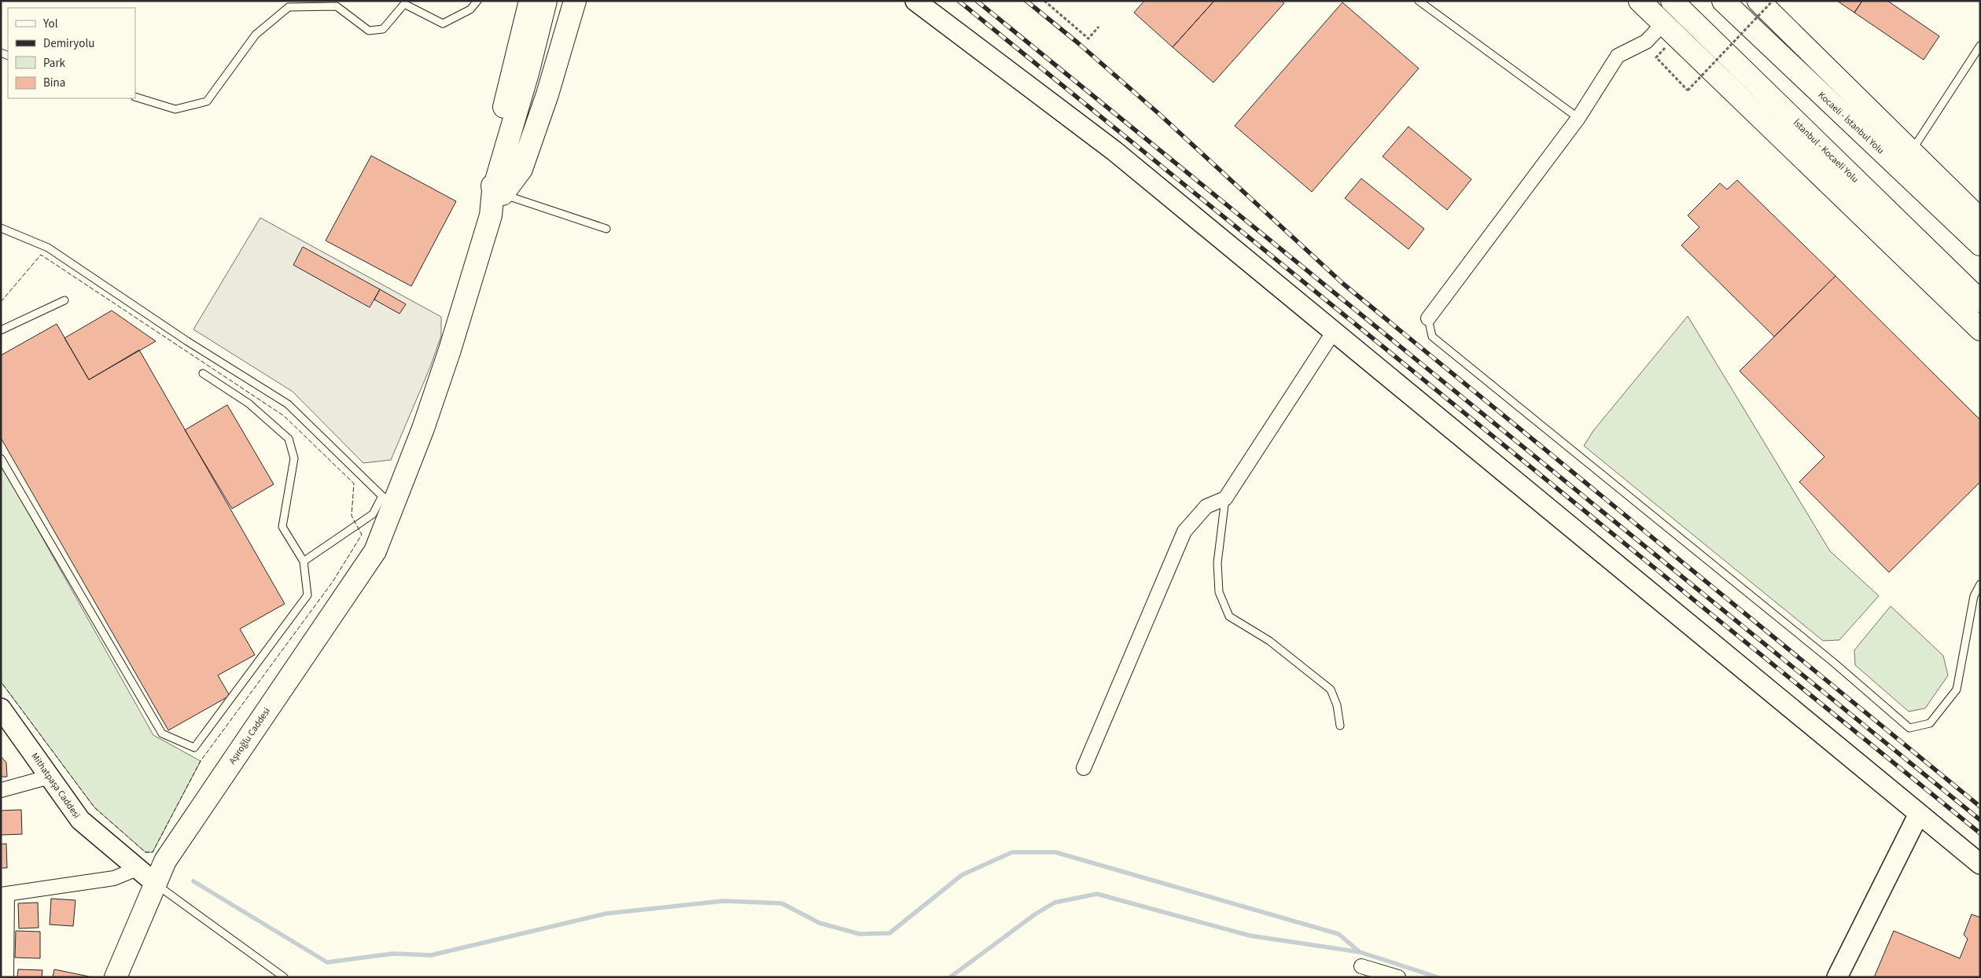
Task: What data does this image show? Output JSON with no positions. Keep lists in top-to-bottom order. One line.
{"streets":{"main road":["Kocaeli - İstanbul Yolu","İstanbul - Kocaeli Yolu","Aşıroğlu Caddesi","Mithatpaşa Caddesi"]},"crossings":[["Aşıroğlu Caddesi","Mithatpaşa Caddesi"]],"legend":["Yol","Demiryolu","Park","Bina"]}
